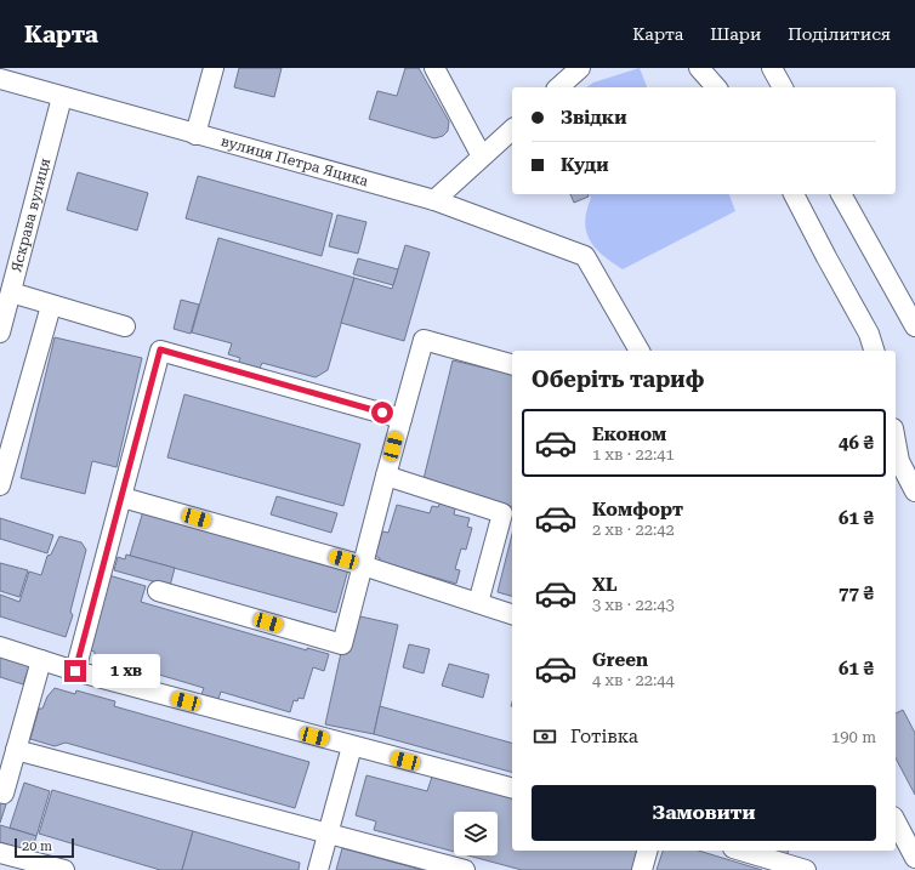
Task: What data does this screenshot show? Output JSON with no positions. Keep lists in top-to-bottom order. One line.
{"streets":{"street":["вулиця Петра Яцика","Яскрава вулиця"]},"crossings":[["вулиця Петра Яцика","Яскрава вулиця"]],"scale_bar":"20 m","page":{"header":"Карта","nav":["Карта","Шари","Поділитися"],"banner":["Звідки","Куди"],"heading":"Оберіть тариф","list":[{"name":"Економ","note":"1 хв · 22:41","value":"46 ₴"},{"name":"Комфорт","note":"2 хв · 22:42","value":"61 ₴"},{"name":"XL","note":"3 хв · 22:43","value":"77 ₴"},{"name":"Green","note":"4 хв · 22:44","value":"61 ₴"}],"bubble":"1 хв","pay":["Готівка","190 m"],"buttons":"Замовити","scale":"20 m"}}
